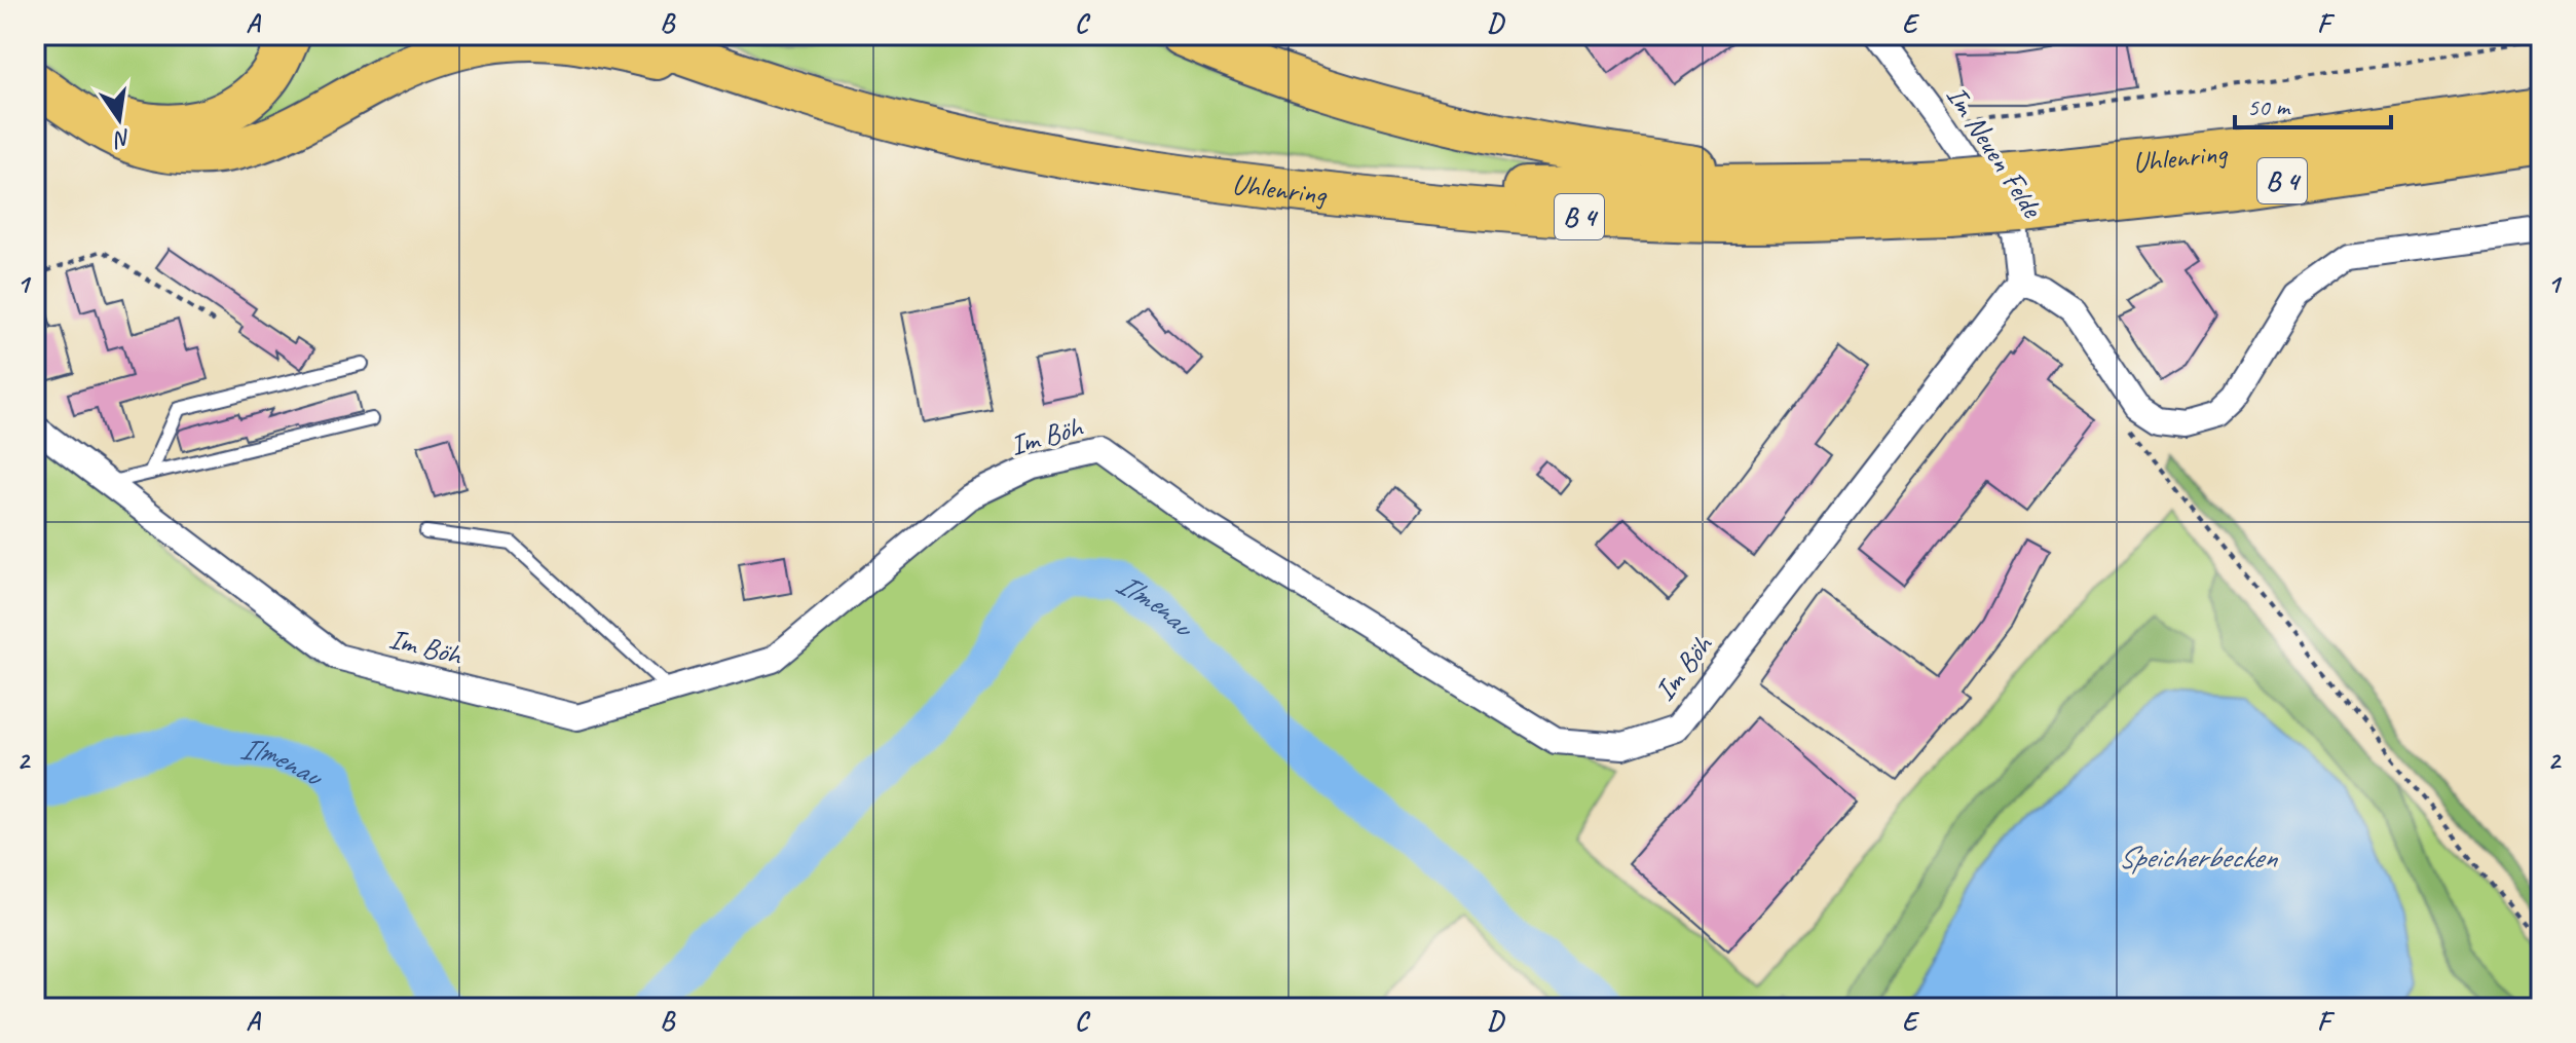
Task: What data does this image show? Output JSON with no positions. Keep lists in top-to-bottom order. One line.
{"streets":{"highway":["Uhlenring","B 4"],"street":["Im Neuen Felde","Im Böh"]},"crossings":[["Im Neuen Felde","Im Böh"],["Uhlenring","B 4"]],"water":["Ilmenau","Speicherbecken"],"scale_bar":"50 m","north":"bottom","grid":{"columns":["A","B","C","D","E","F"],"rows":["1","2"]}}
